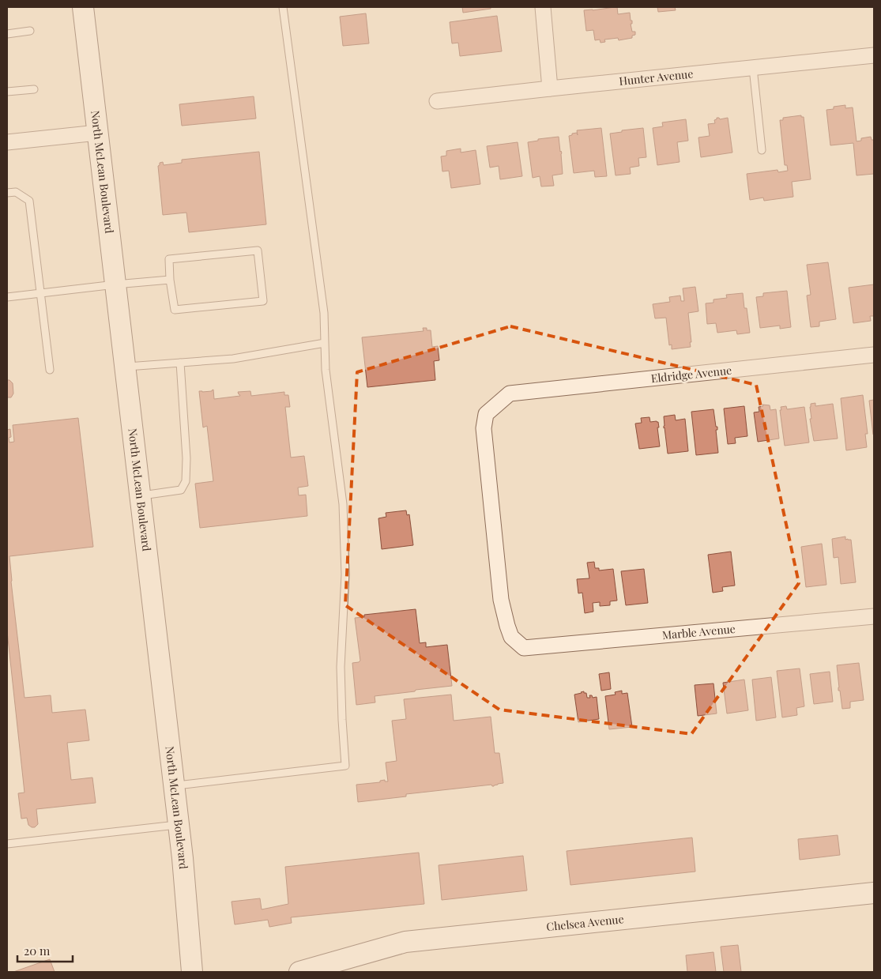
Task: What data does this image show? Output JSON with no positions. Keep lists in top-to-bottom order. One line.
{"streets":{"main road":["North McLean Boulevard","Chelsea Avenue"],"street":["Hunter Avenue","Eldridge Avenue","Marble Avenue"]},"crossings":[["Eldridge Avenue","Marble Avenue"]],"scale_bar":"20 m"}
